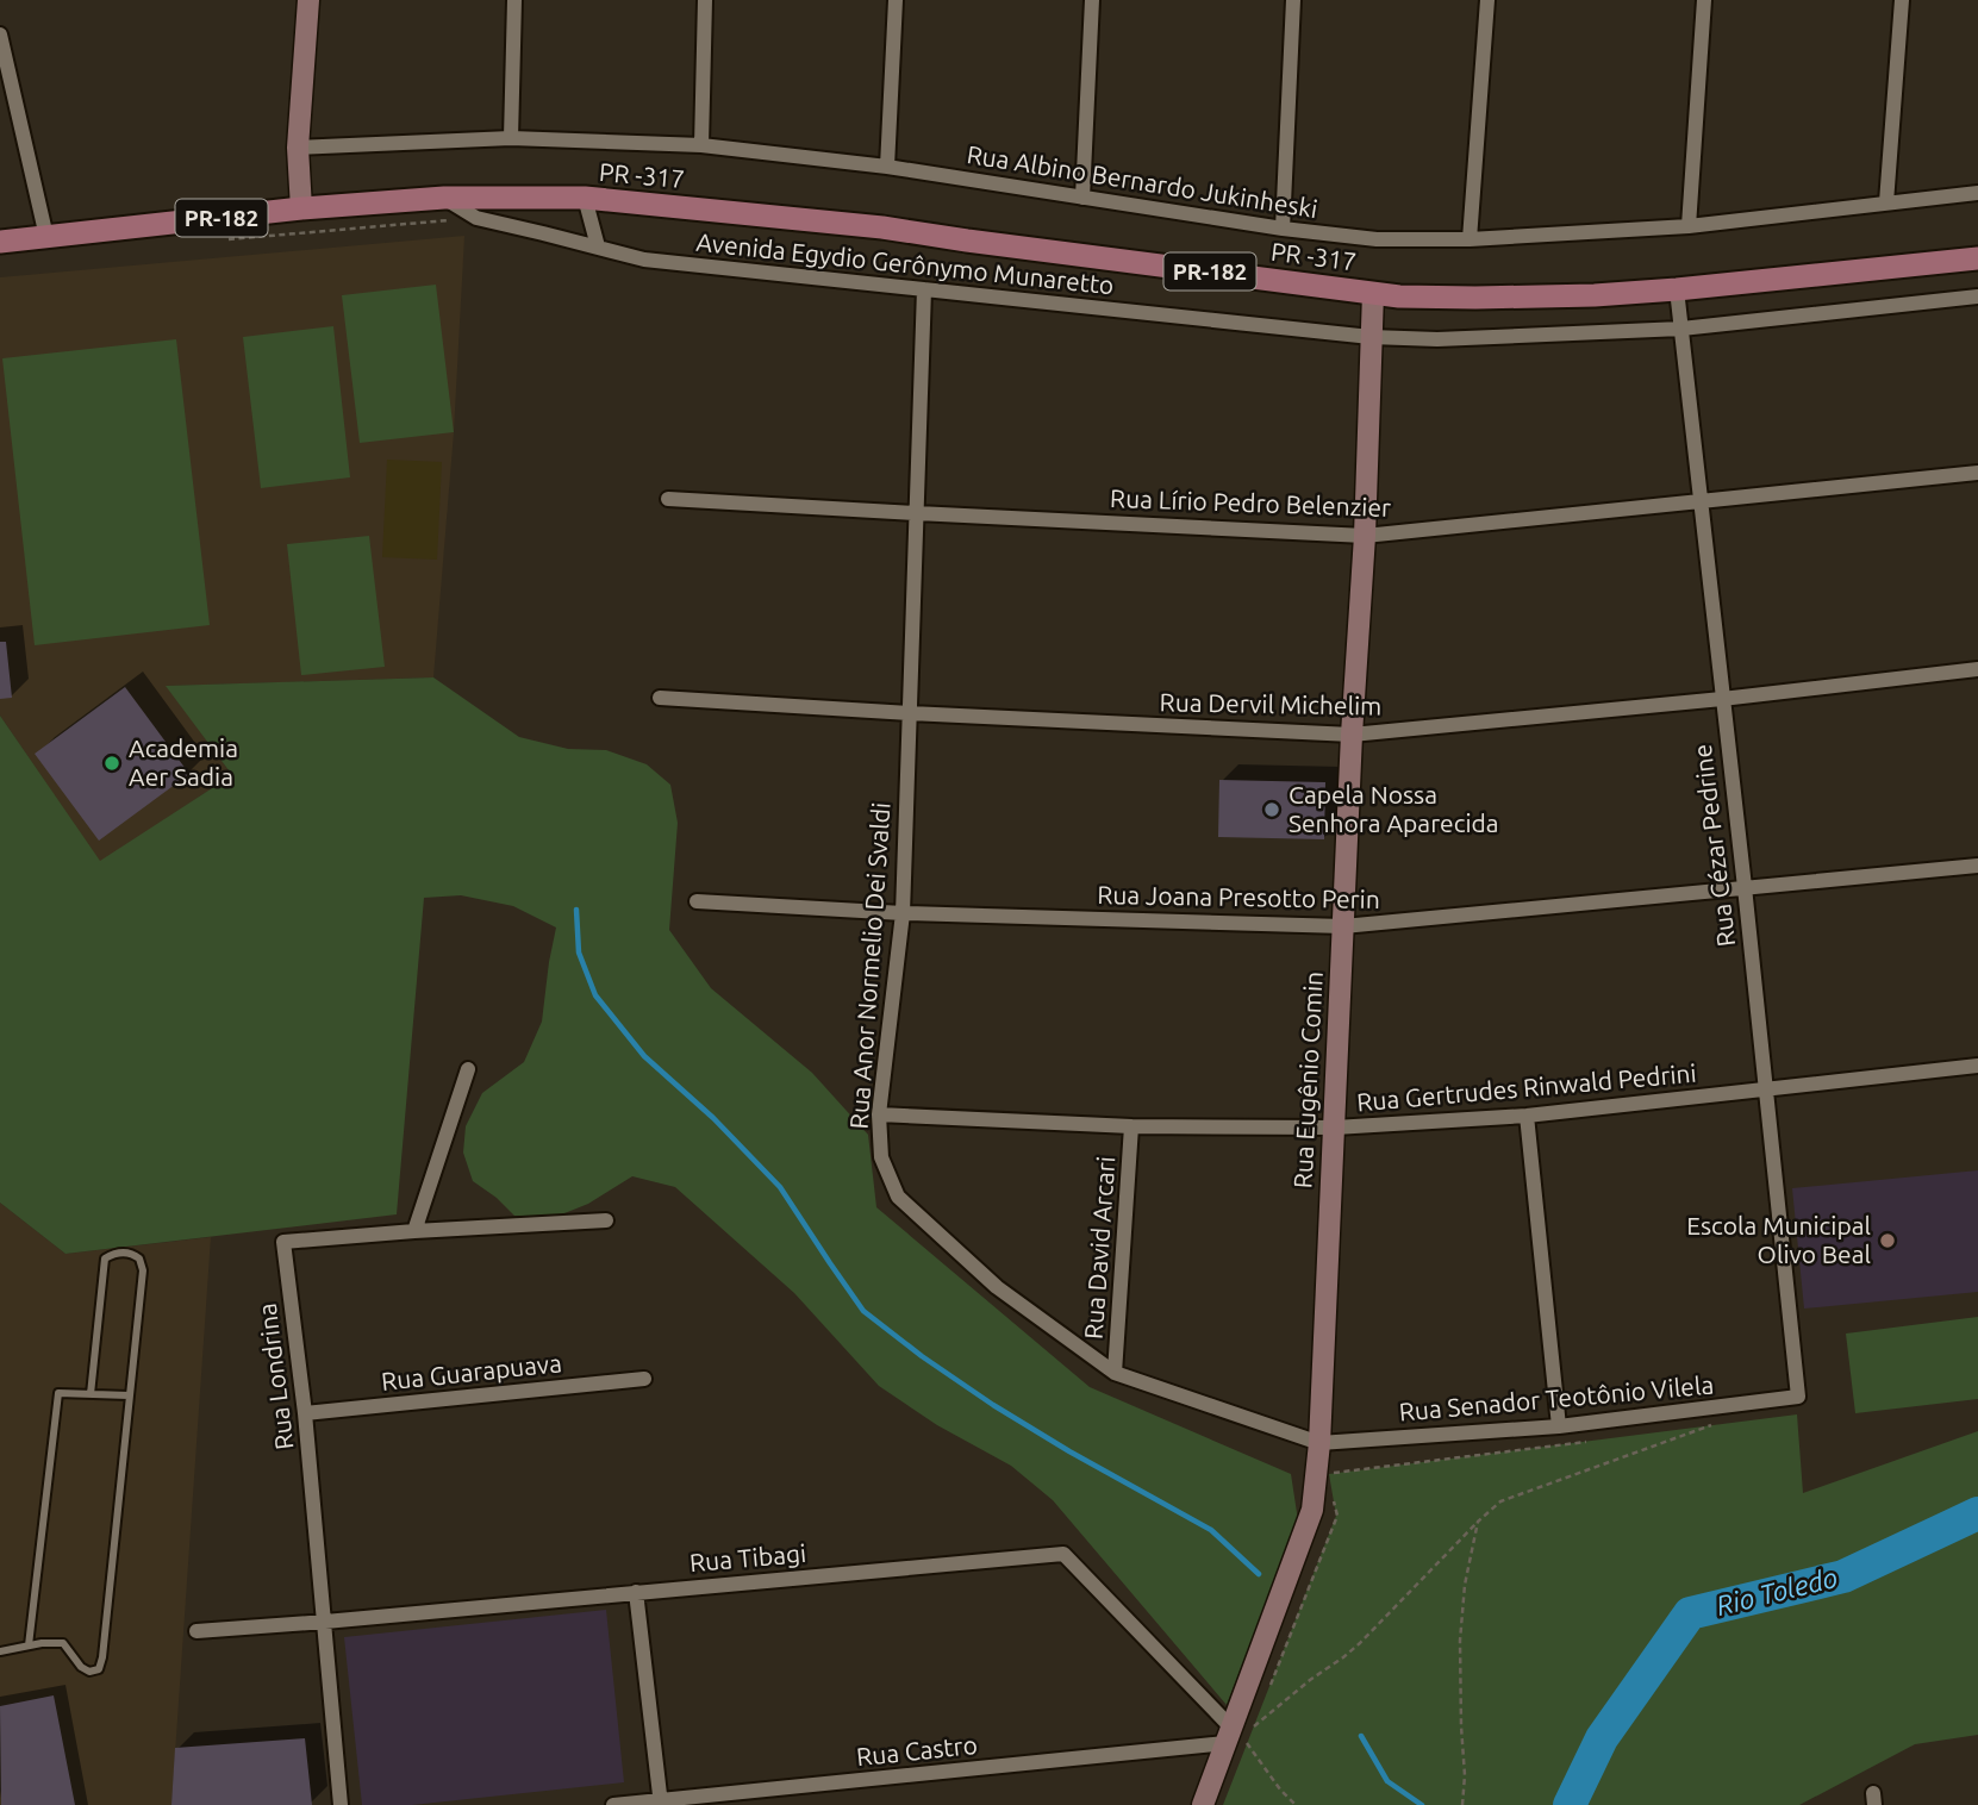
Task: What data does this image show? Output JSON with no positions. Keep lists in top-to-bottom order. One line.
{"streets":{"main road":["PR -317","PR-182"],"street":["Rua Albino Bernardo Jukinheski","Avenida Egydio Gerônymo Munaretto","Rua Lírio Pedro Belenzier","Rua Dervil Michelim","Rua Cézar Pedrine","Rua Joana Presotto Perin","Rua Anor Normelio Dei Svaldi","Rua Eugênio Comin","Rua Gertrudes Rinwald Pedrini","Rua David Arcari","Rua Guarapuava","Rua Londrina","Rua Senador Teotônio Vilela","Rua Tibagi","Rua Castro"]},"crossings":[["PR -317","PR-182"],["PR -317","Avenida Egydio Gerônymo Munaretto"],["PR -317","Rua Cézar Pedrine"],["PR -317","Rua Eugênio Comin"],["PR-182","Avenida Egydio Gerônymo Munaretto"],["Avenida Egydio Gerônymo Munaretto","Rua Cézar Pedrine"],["Avenida Egydio Gerônymo Munaretto","Rua Anor Normelio Dei Svaldi"],["Avenida Egydio Gerônymo Munaretto","Rua Eugênio Comin"],["Rua Lírio Pedro Belenzier","Rua Cézar Pedrine"],["Rua Lírio Pedro Belenzier","Rua Anor Normelio Dei Svaldi"],["Rua Lírio Pedro Belenzier","Rua Eugênio Comin"],["Rua Dervil Michelim","Rua Cézar Pedrine"],["Rua Dervil Michelim","Rua Anor Normelio Dei Svaldi"],["Rua Dervil Michelim","Rua Eugênio Comin"],["Rua Cézar Pedrine","Rua Joana Presotto Perin"],["Rua Cézar Pedrine","Rua Gertrudes Rinwald Pedrini"],["Rua Cézar Pedrine","Rua Senador Teotônio Vilela"],["Rua Joana Presotto Perin","Rua Anor Normelio Dei Svaldi"],["Rua Joana Presotto Perin","Rua Eugênio Comin"],["Rua Anor Normelio Dei Svaldi","Rua Eugênio Comin"],["Rua Anor Normelio Dei Svaldi","Rua Gertrudes Rinwald Pedrini"],["Rua Anor Normelio Dei Svaldi","Rua David Arcari"],["Rua Anor Normelio Dei Svaldi","Rua Senador Teotônio Vilela"],["Rua Eugênio Comin","Rua Gertrudes Rinwald Pedrini"],["Rua Eugênio Comin","Rua Senador Teotônio Vilela"],["Rua Eugênio Comin","Rua Tibagi"],["Rua Eugênio Comin","Rua Castro"],["Rua Gertrudes Rinwald Pedrini","Rua David Arcari"],["Rua Guarapuava","Rua Londrina"],["Rua Londrina","Rua Tibagi"],["Rua Tibagi","Rua Castro"]],"water":["Rio Toledo"],"places":["Academia Aer Sadia","Capela Nossa Senhora Aparecida","Escola Municipal Olivo Beal"]}
